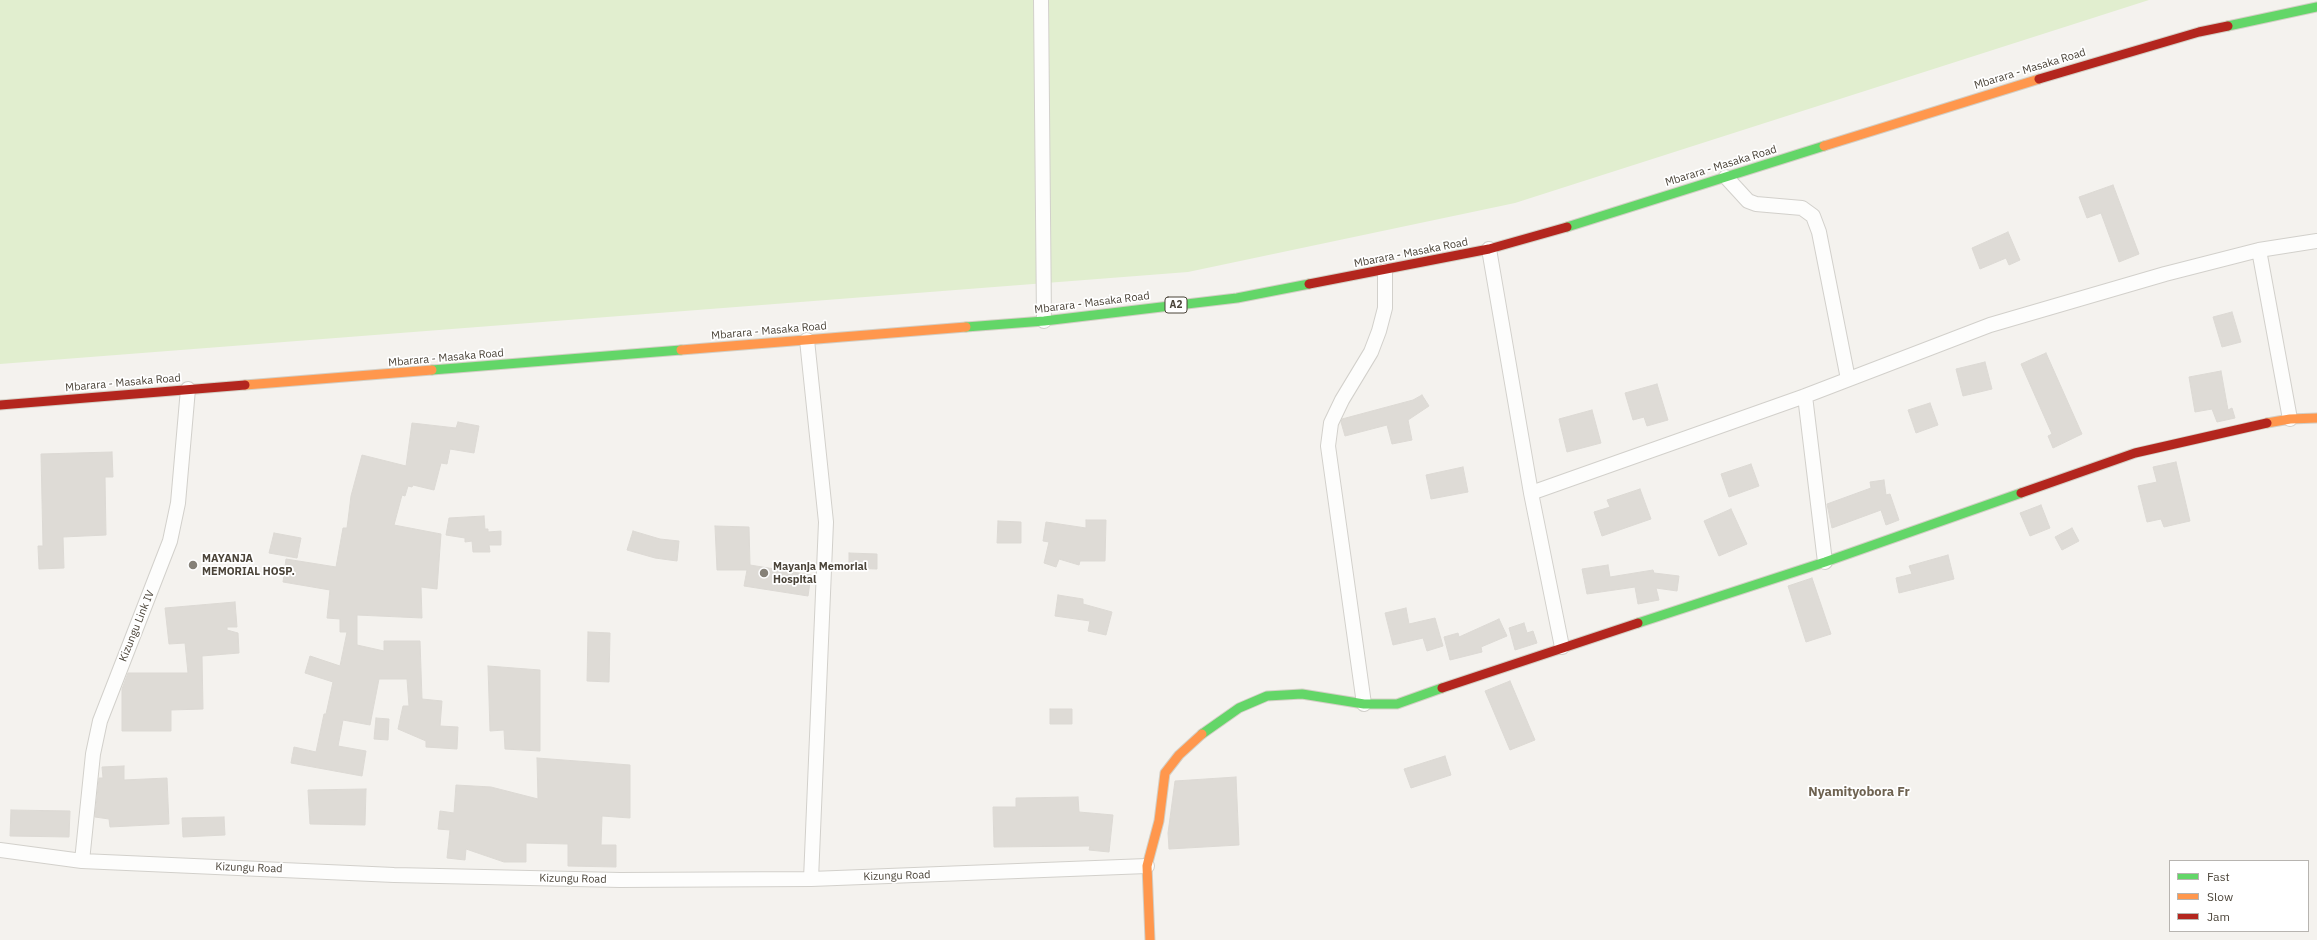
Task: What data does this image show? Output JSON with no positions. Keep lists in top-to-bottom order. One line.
{"streets":{"main road":["Mbarara - Masaka Road","A2"],"street":["Kizungu Link IV","Kizungu Road"]},"crossings":[["Mbarara - Masaka Road","Kizungu Link IV"],["Kizungu Link IV","Kizungu Road"]],"districts":["Nyamityobora Fr"],"places":["MAYANJA MEMORIAL HOSP.","Mayanja Memorial Hospital"],"legend":["Fast","Slow","Jam"]}
